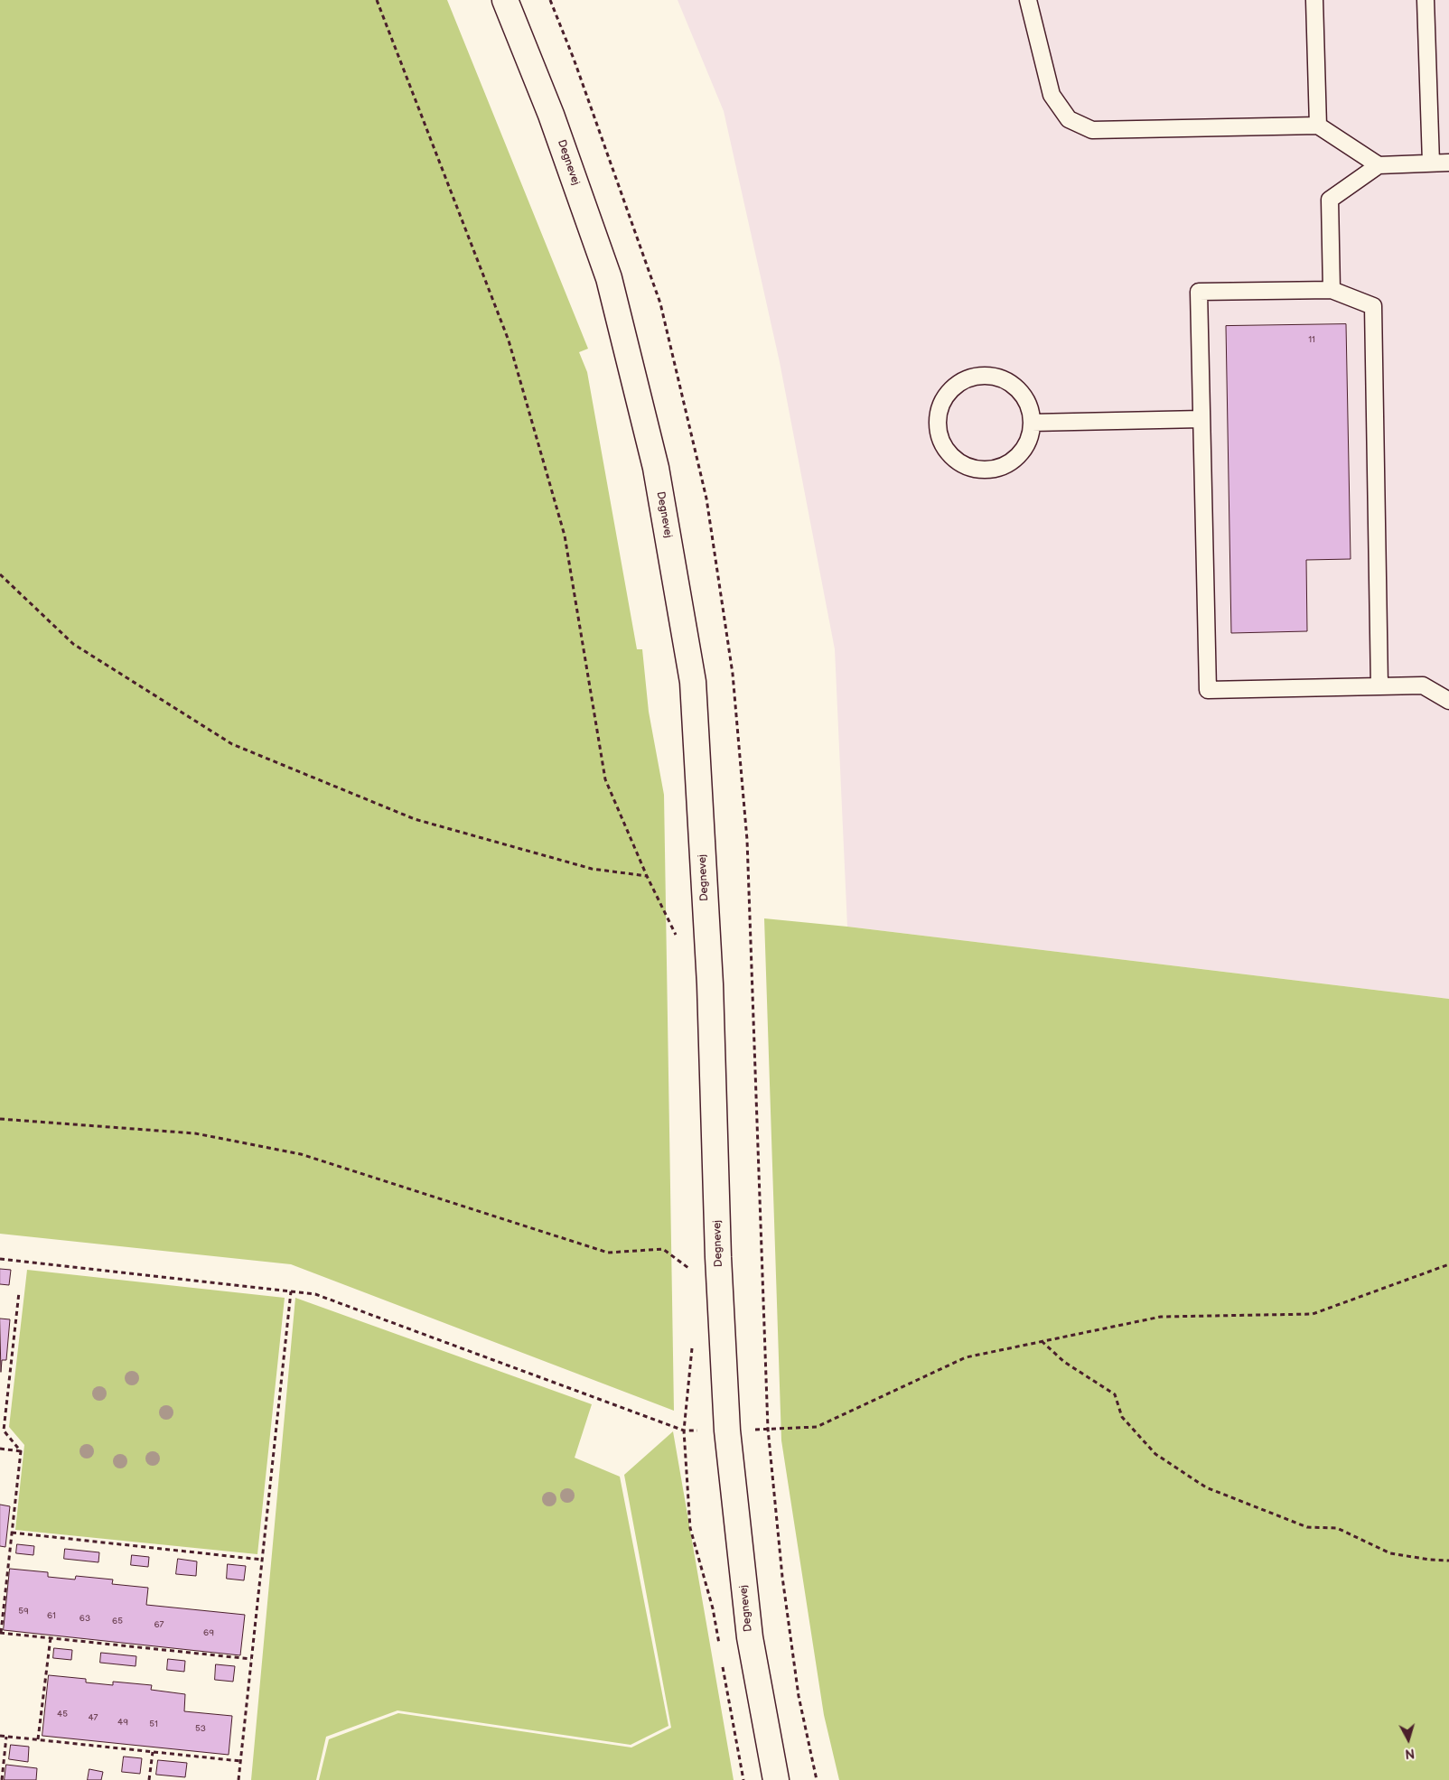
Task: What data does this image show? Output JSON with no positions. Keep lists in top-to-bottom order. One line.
{"streets":{"street":["Degnevej"]},"house_numbers":["11","59","61","63","65","67","69","45","47","49","51","53"],"north":"bottom"}
